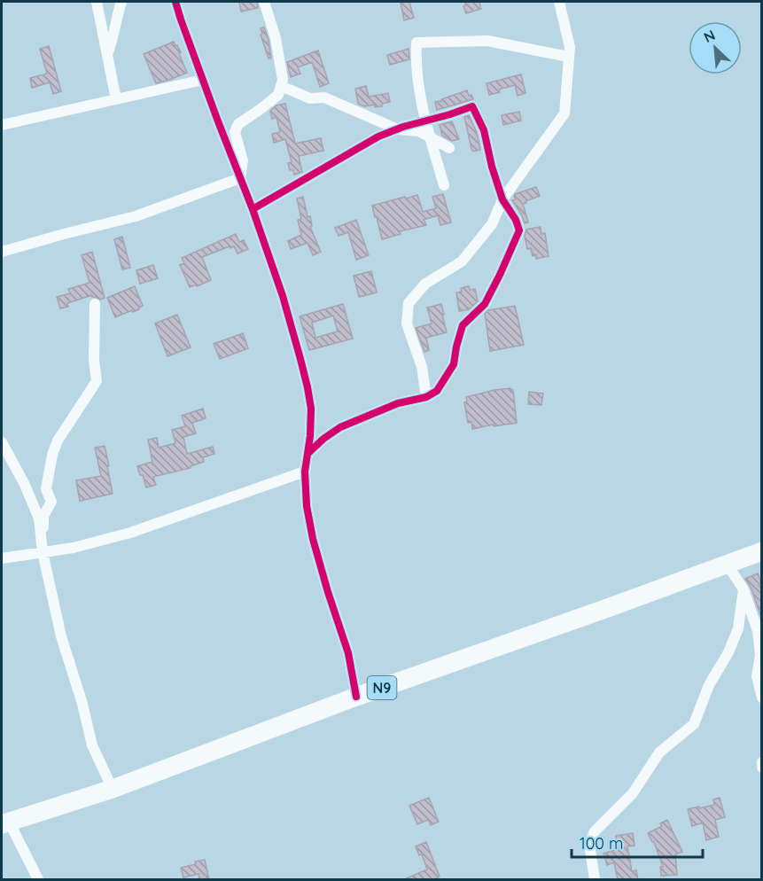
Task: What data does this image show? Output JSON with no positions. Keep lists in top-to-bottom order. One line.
{"streets":{"highway":["N9"]},"scale_bar":"100 m","north":"top left"}
